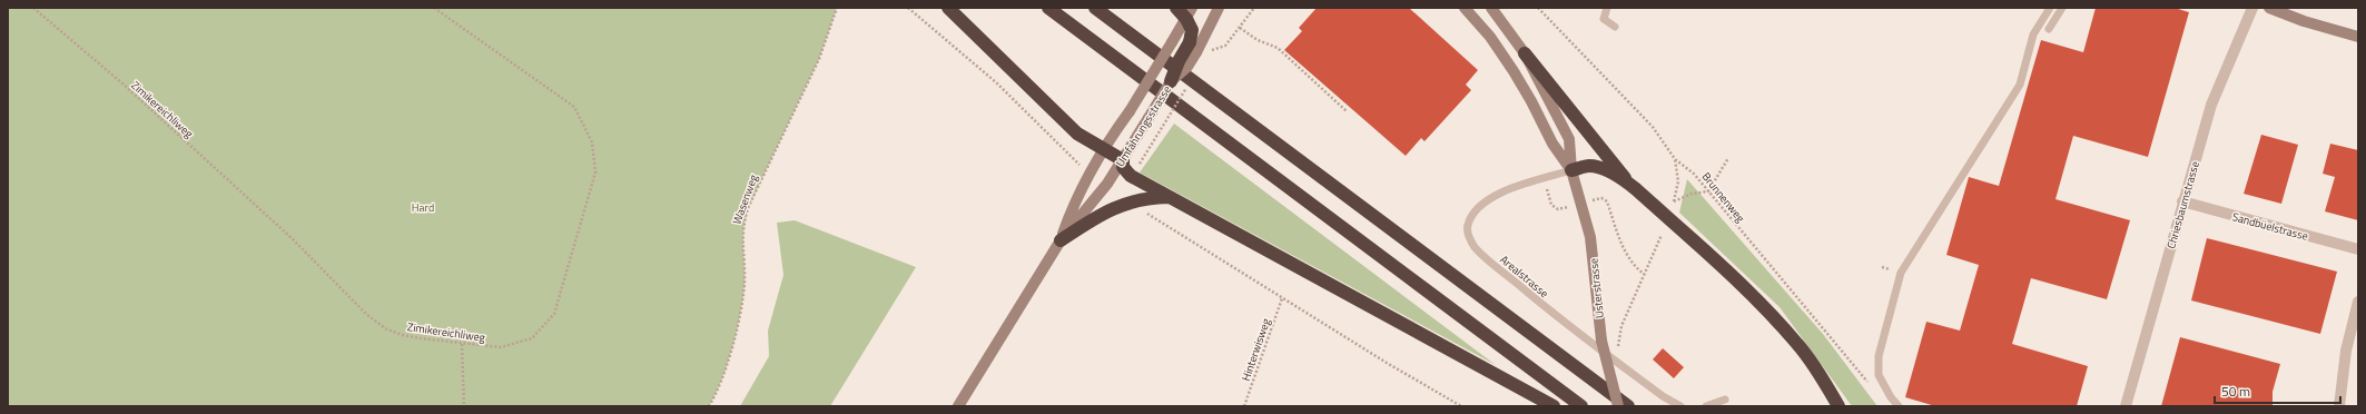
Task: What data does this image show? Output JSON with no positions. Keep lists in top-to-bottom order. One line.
{"streets":{"main road":["Umfahrungsstrasse","Usterstrasse"],"street":["Chriesbaumstrasse","Sandbüelstrasse"],"lane":["Arealstrasse"],"path":["Zimikereichliweg","Brunnenweg","Wasenweg","Hinterwisweg"]},"crossings":[["Chriesbaumstrasse","Sandbüelstrasse"],["Arealstrasse","Usterstrasse"]],"parks":["Hard"],"scale_bar":"50 m"}
